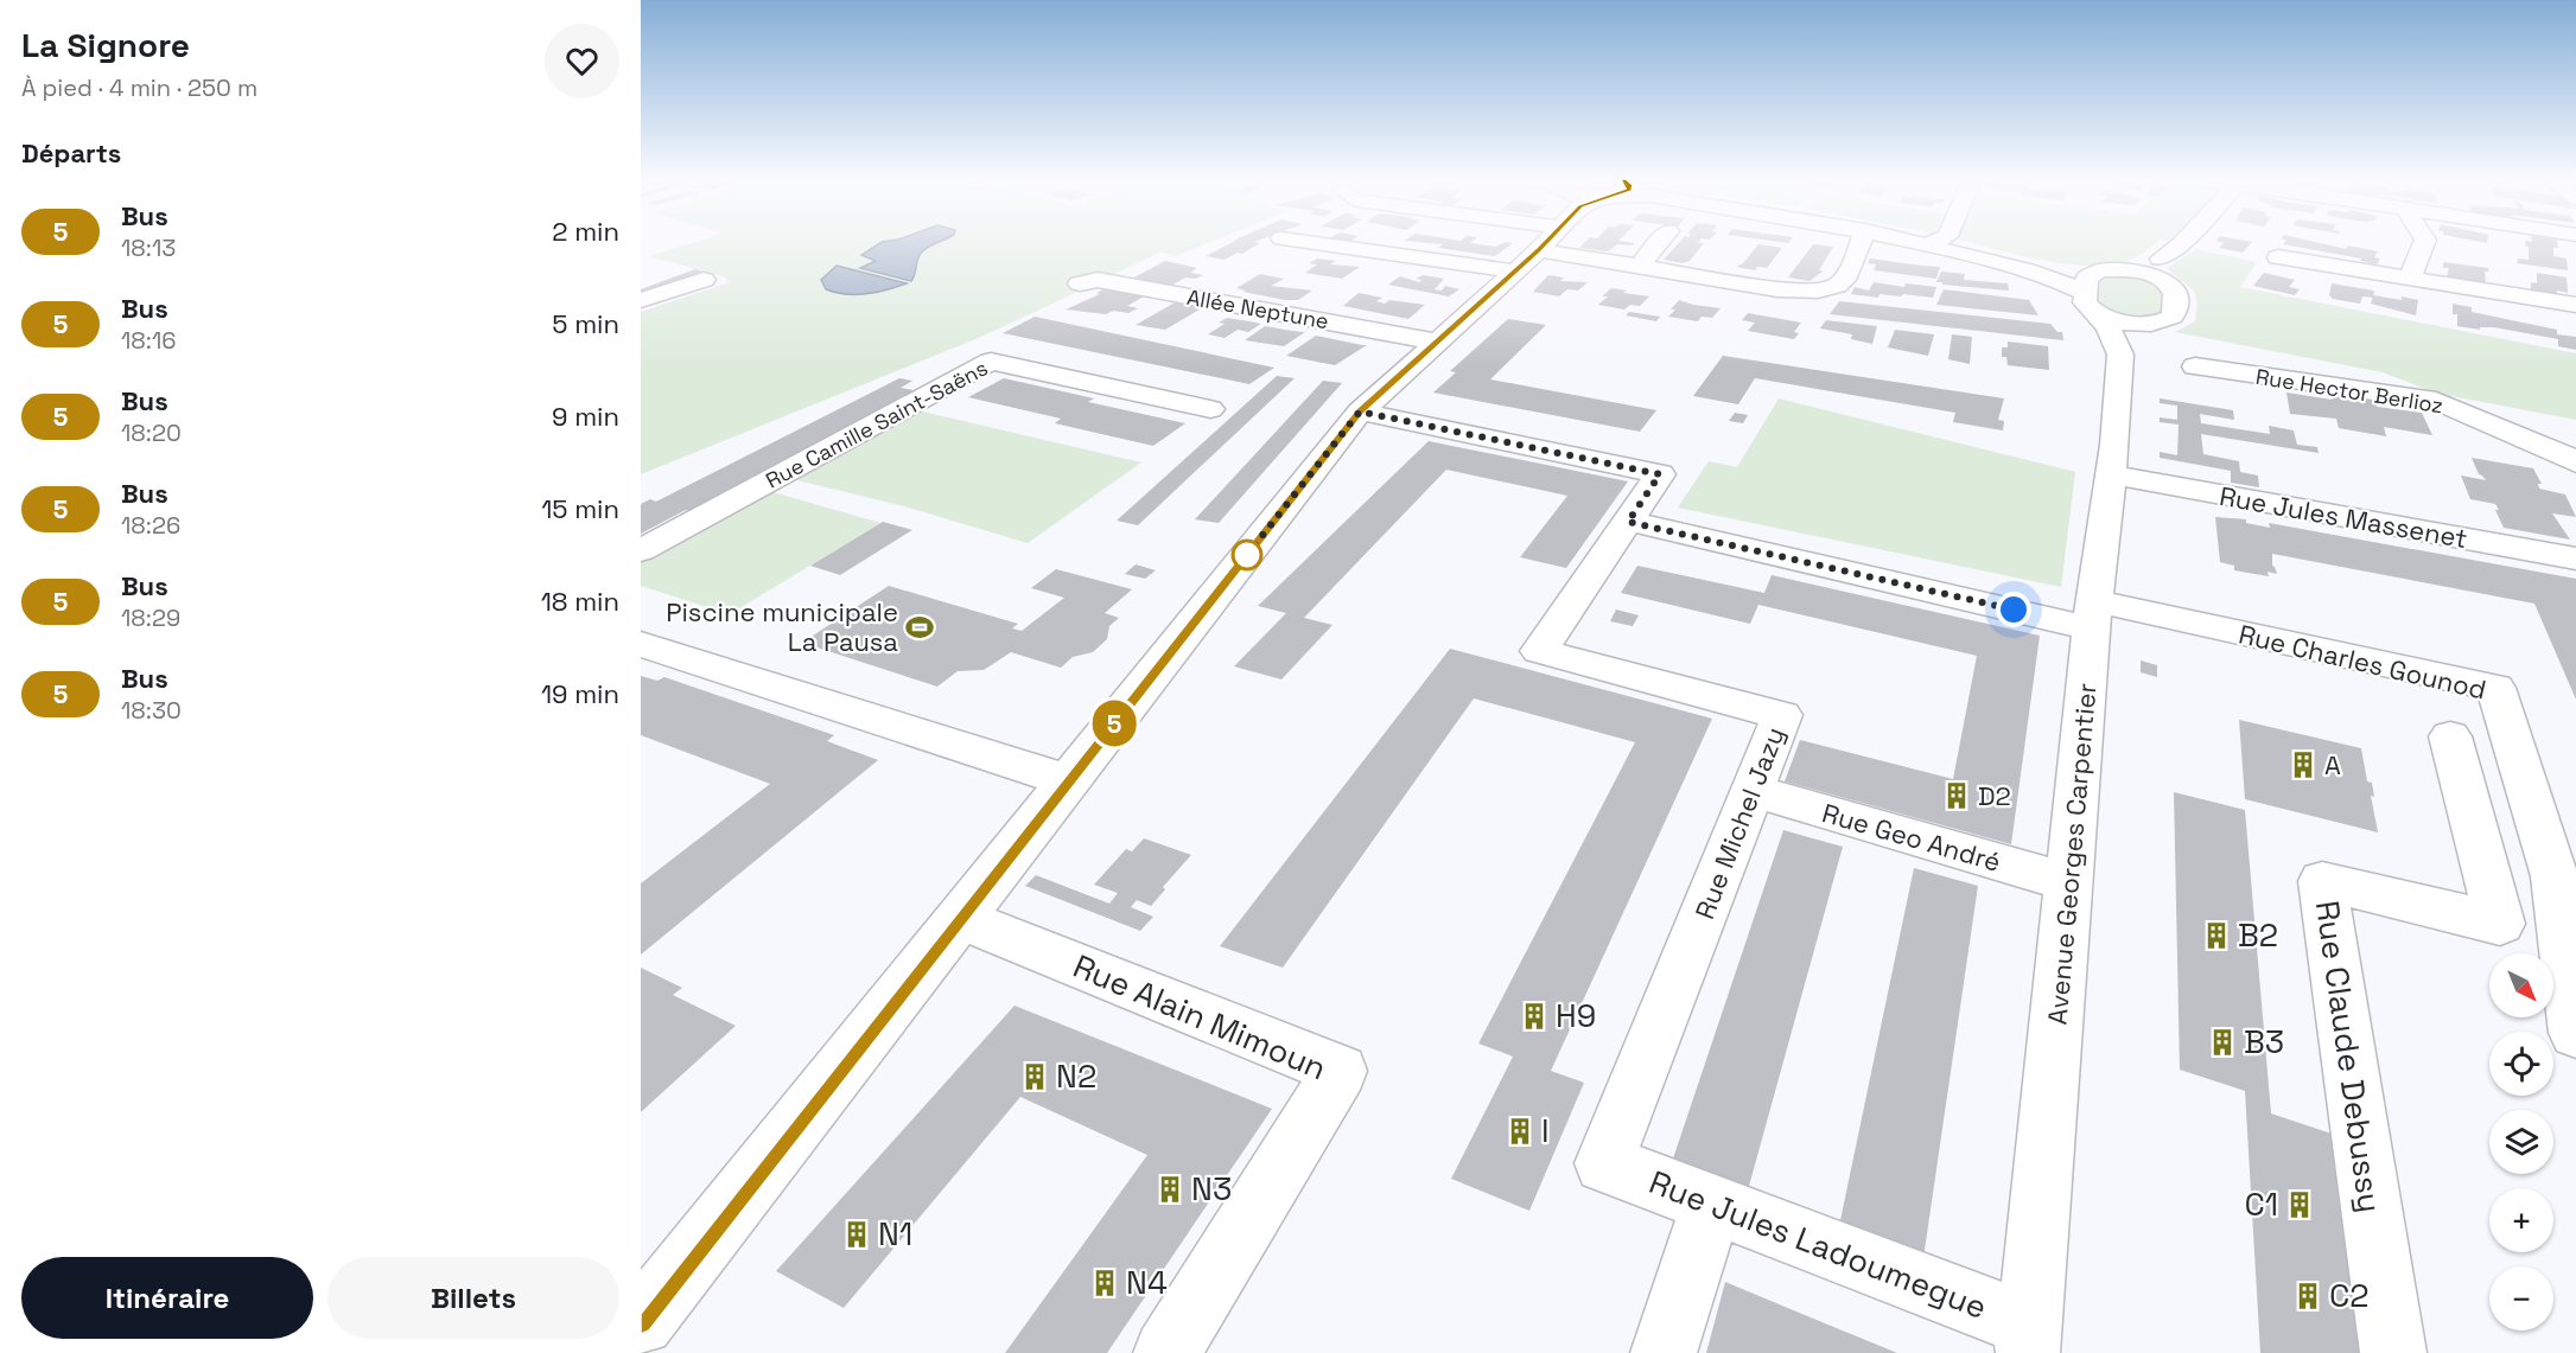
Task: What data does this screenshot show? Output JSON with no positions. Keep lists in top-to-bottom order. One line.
{"streets":{"street":["Allée Neptune","Rue Hector Berlioz","Rue Camille Saint-Saëns","Rue Jules Massenet","Rue Charles Gounod","Rue Michel Jazy","Rue Geo André","Avenue Georges Carpentier","Rue Alain Mimoun","Rue Claude Debussy","Rue Jules Ladoumegue"]},"crossings":[["Rue Jules Massenet","Avenue Georges Carpentier"],["Rue Charles Gounod","Avenue Georges Carpentier"],["Rue Michel Jazy","Rue Geo André"],["Rue Michel Jazy","Rue Jules Ladoumegue"],["Rue Geo André","Avenue Georges Carpentier"],["Avenue Georges Carpentier","Rue Jules Ladoumegue"]],"places":{"sports":["Piscine municipale La Pausa"],"building":["A","D2","B2","H9","B3","N2","I","N3","C1","N1","N4","C2"]},"lines":["bus line 5"],"north":"bottom right","page":{"heading":[["La Signore","À pied · 4 min · 250 m"],"Départs"],"on_map":"5","list":[{"mark":"5","name":"Bus","note":"18:13","value":"2 min"},{"mark":"5","name":"Bus","note":"18:16","value":"5 min"},{"mark":"5","name":"Bus","note":"18:20","value":"9 min"},{"mark":"5","name":"Bus","note":"18:26","value":"15 min"},{"mark":"5","name":"Bus","note":"18:29","value":"18 min"},{"mark":"5","name":"Bus","note":"18:30","value":"19 min"}],"map_buttons":["+","−"],"buttons":["Itinéraire","Billets"]}}
